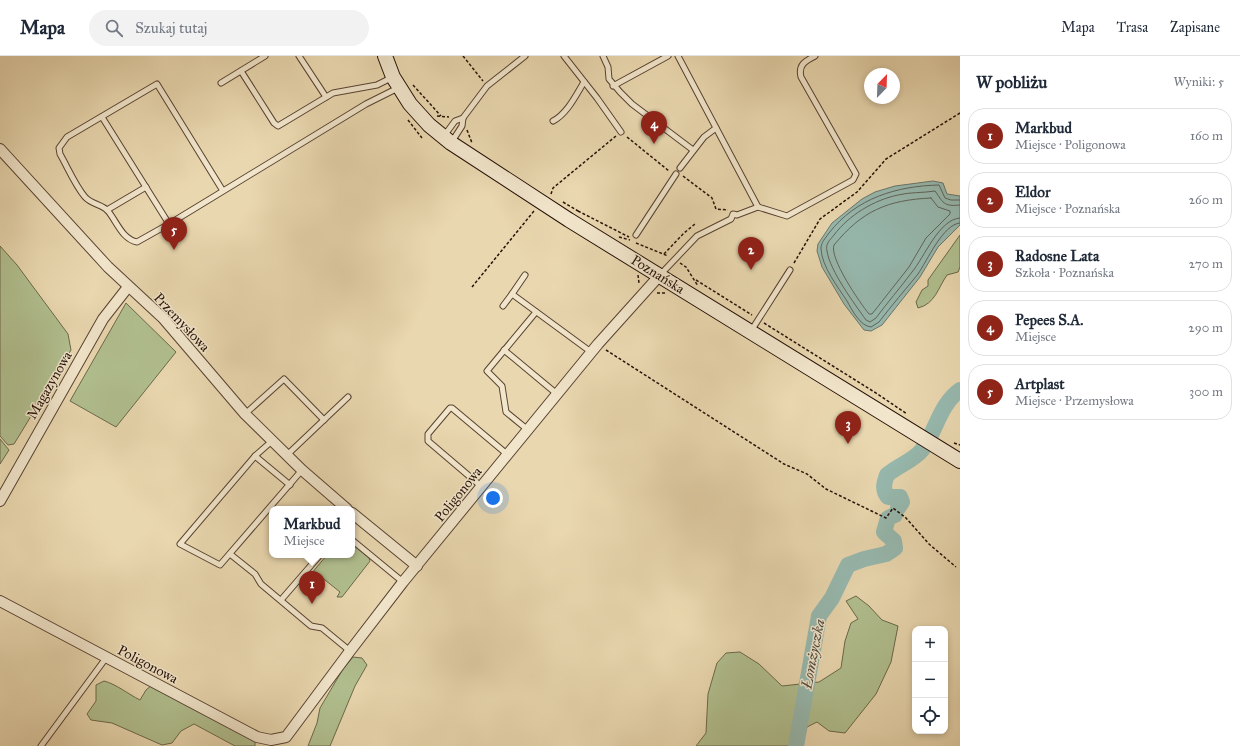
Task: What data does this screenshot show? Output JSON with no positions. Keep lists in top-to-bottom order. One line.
{"streets":{"main road":["Poznańska"],"street":["Przemysłowa","Magazynowa","Poligonowa"]},"crossings":[["Poznańska","Poligonowa"],["Przemysłowa","Magazynowa"]],"water":["Łomżyczka"],"north":"top right","page":{"header":"Mapa","search":"Szukaj tutaj","nav":["Mapa","Trasa","Zapisane"],"heading":["W pobliżu","Wyniki: 5"],"list":[{"mark":"1","name":"Markbud","note":"Miejsce · Poligonowa","value":"160 m"},{"mark":"2","name":"Eldor","note":"Miejsce · Poznańska","value":"260 m"},{"mark":"3","name":"Radosne Lata","note":"Szkoła · Poznańska","value":"270 m"},{"mark":"4","name":"Pepees S.A.","note":"Miejsce","value":"290 m"},{"mark":"5","name":"Artplast","note":"Miejsce · Przemysłowa","value":"300 m"}],"pins":["4","5","2","3","1"],"popup":["Markbud","Miejsce"],"map_buttons":["+","−"]}}
